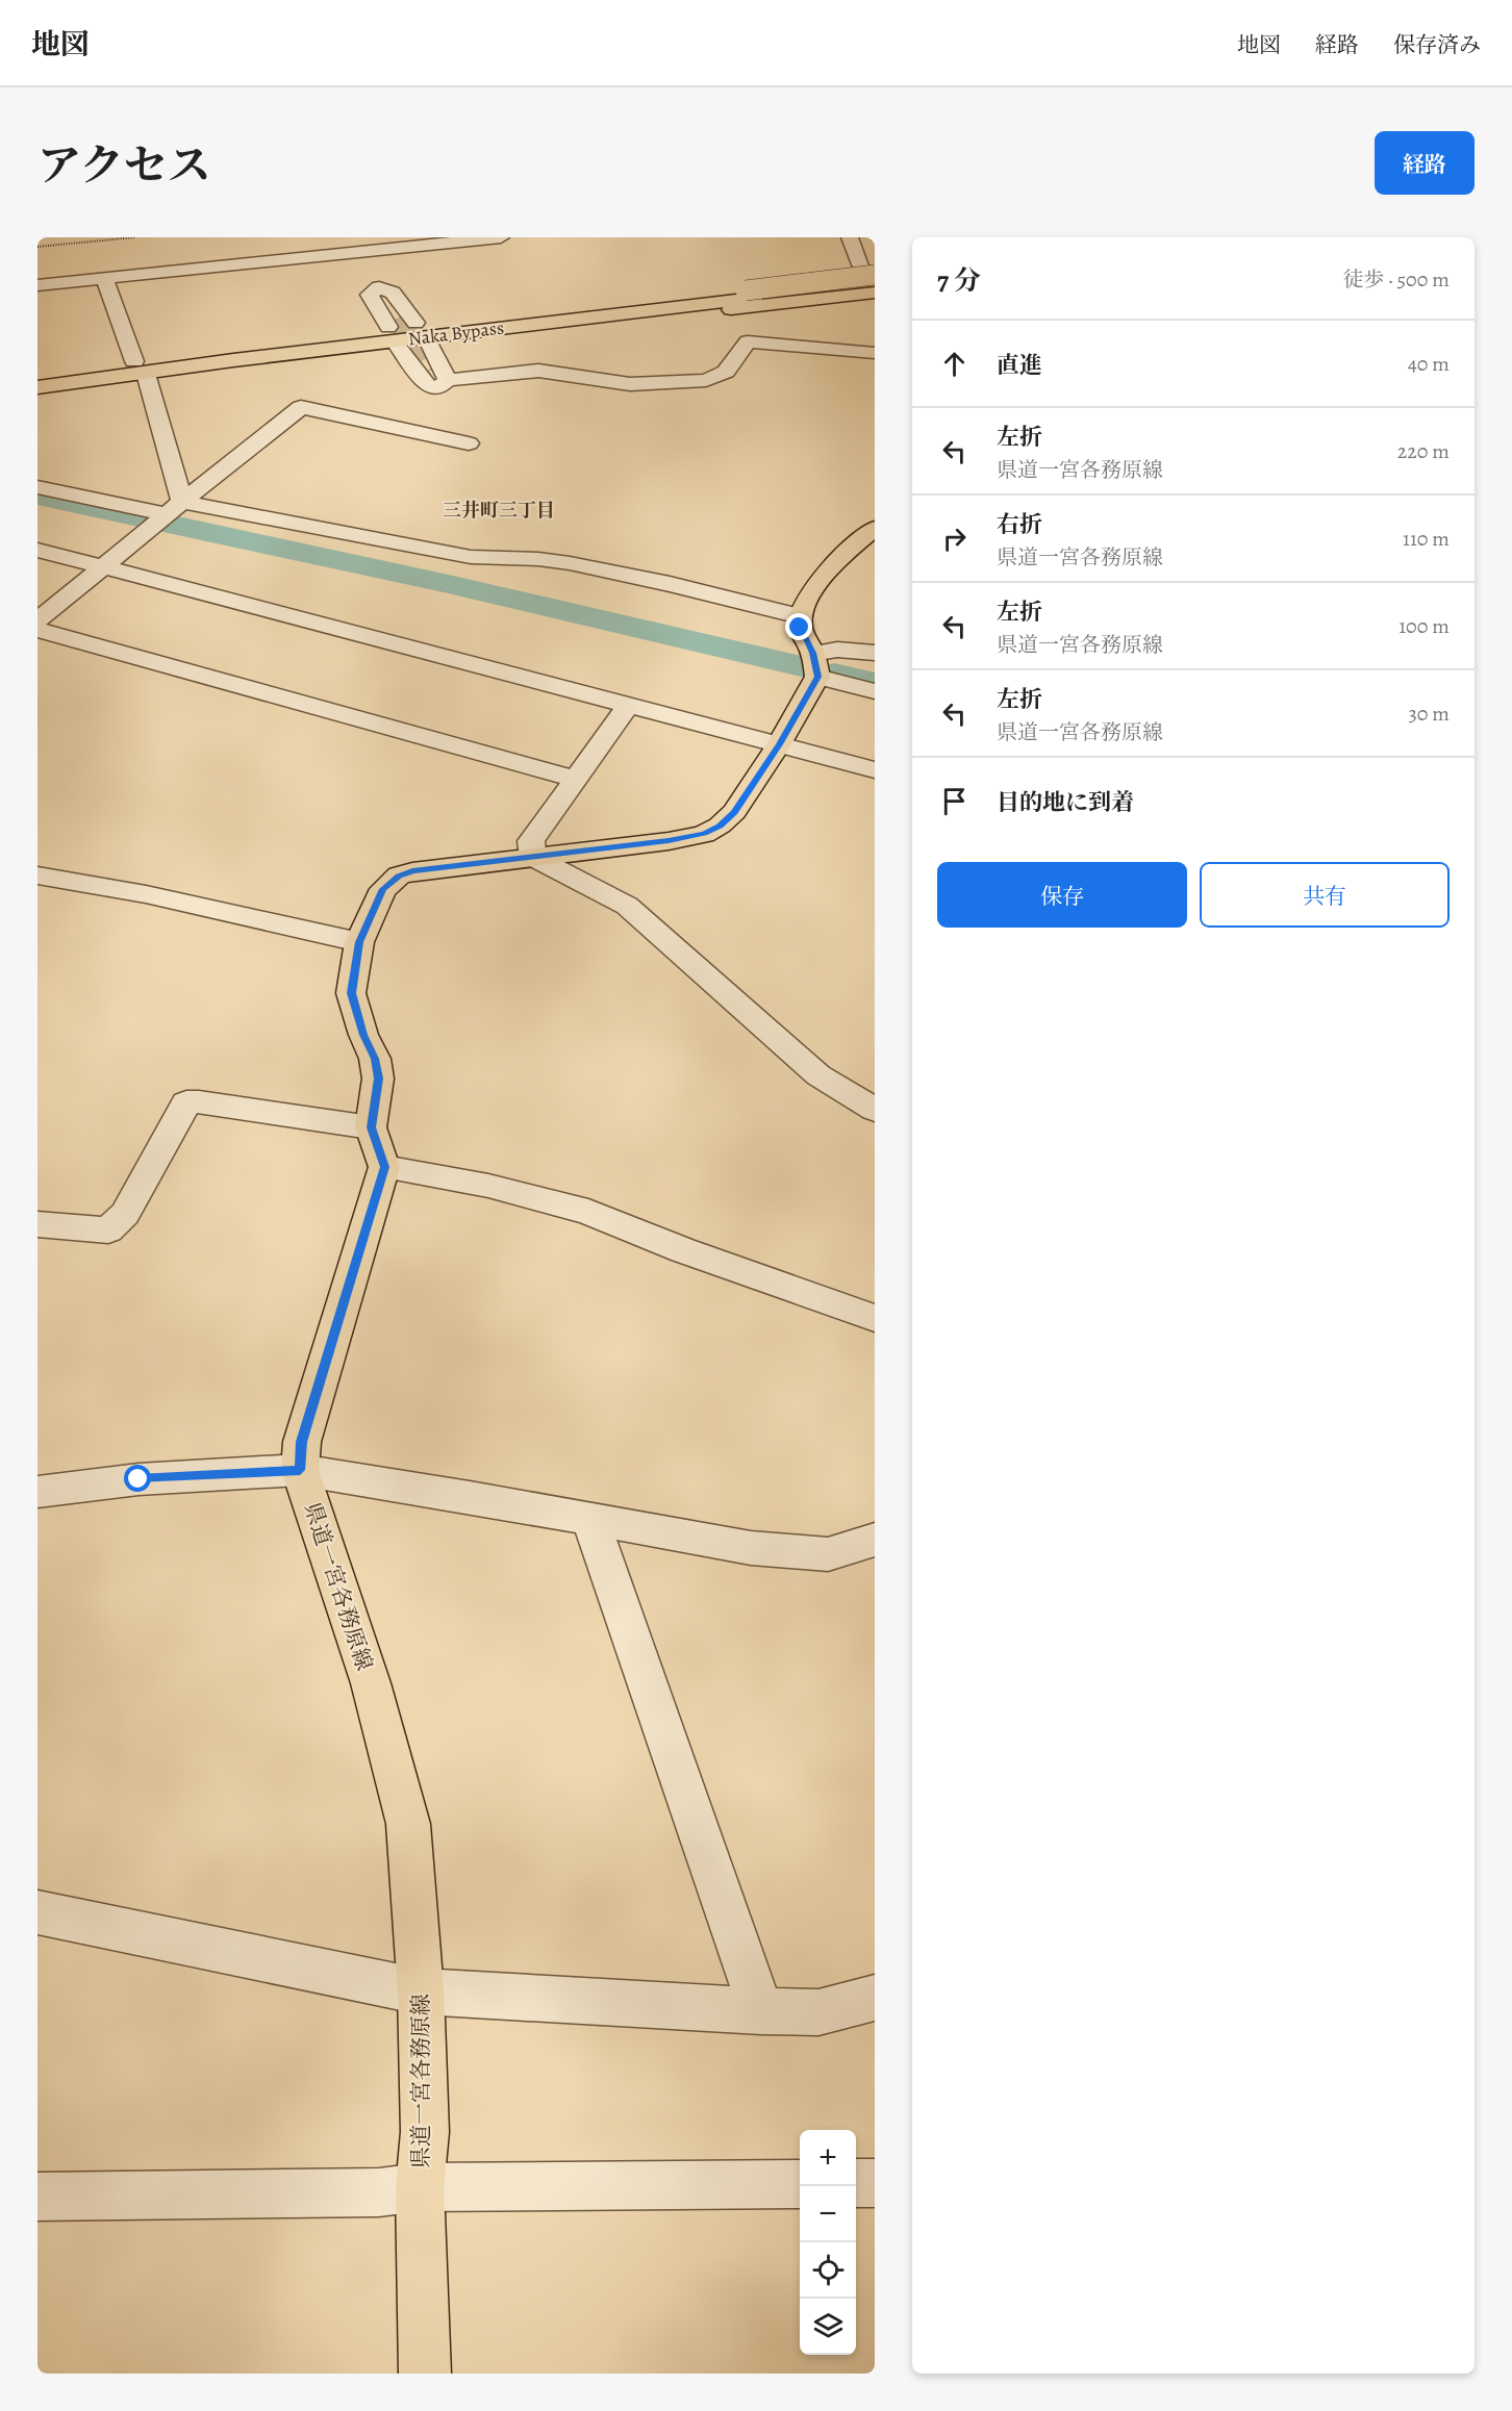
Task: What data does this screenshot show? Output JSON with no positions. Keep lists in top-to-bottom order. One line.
{"streets":{"main road":["Naka Bypass","県道一宮各務原線"]},"districts":["三井町三丁目"],"page":{"header":"地図","nav":["地図","経路","保存済み"],"title":"アクセス","buttons":["経路",["保存","共有"]],"heading":["7 分","徒歩 · 500 m"],"list":[["直進","40 m"],["左折","県道一宮各務原線","220 m"],["右折","県道一宮各務原線","110 m"],["左折","県道一宮各務原線","100 m"],["左折","県道一宮各務原線","30 m"],"目的地に到着"],"map_buttons":["+","−"]}}
